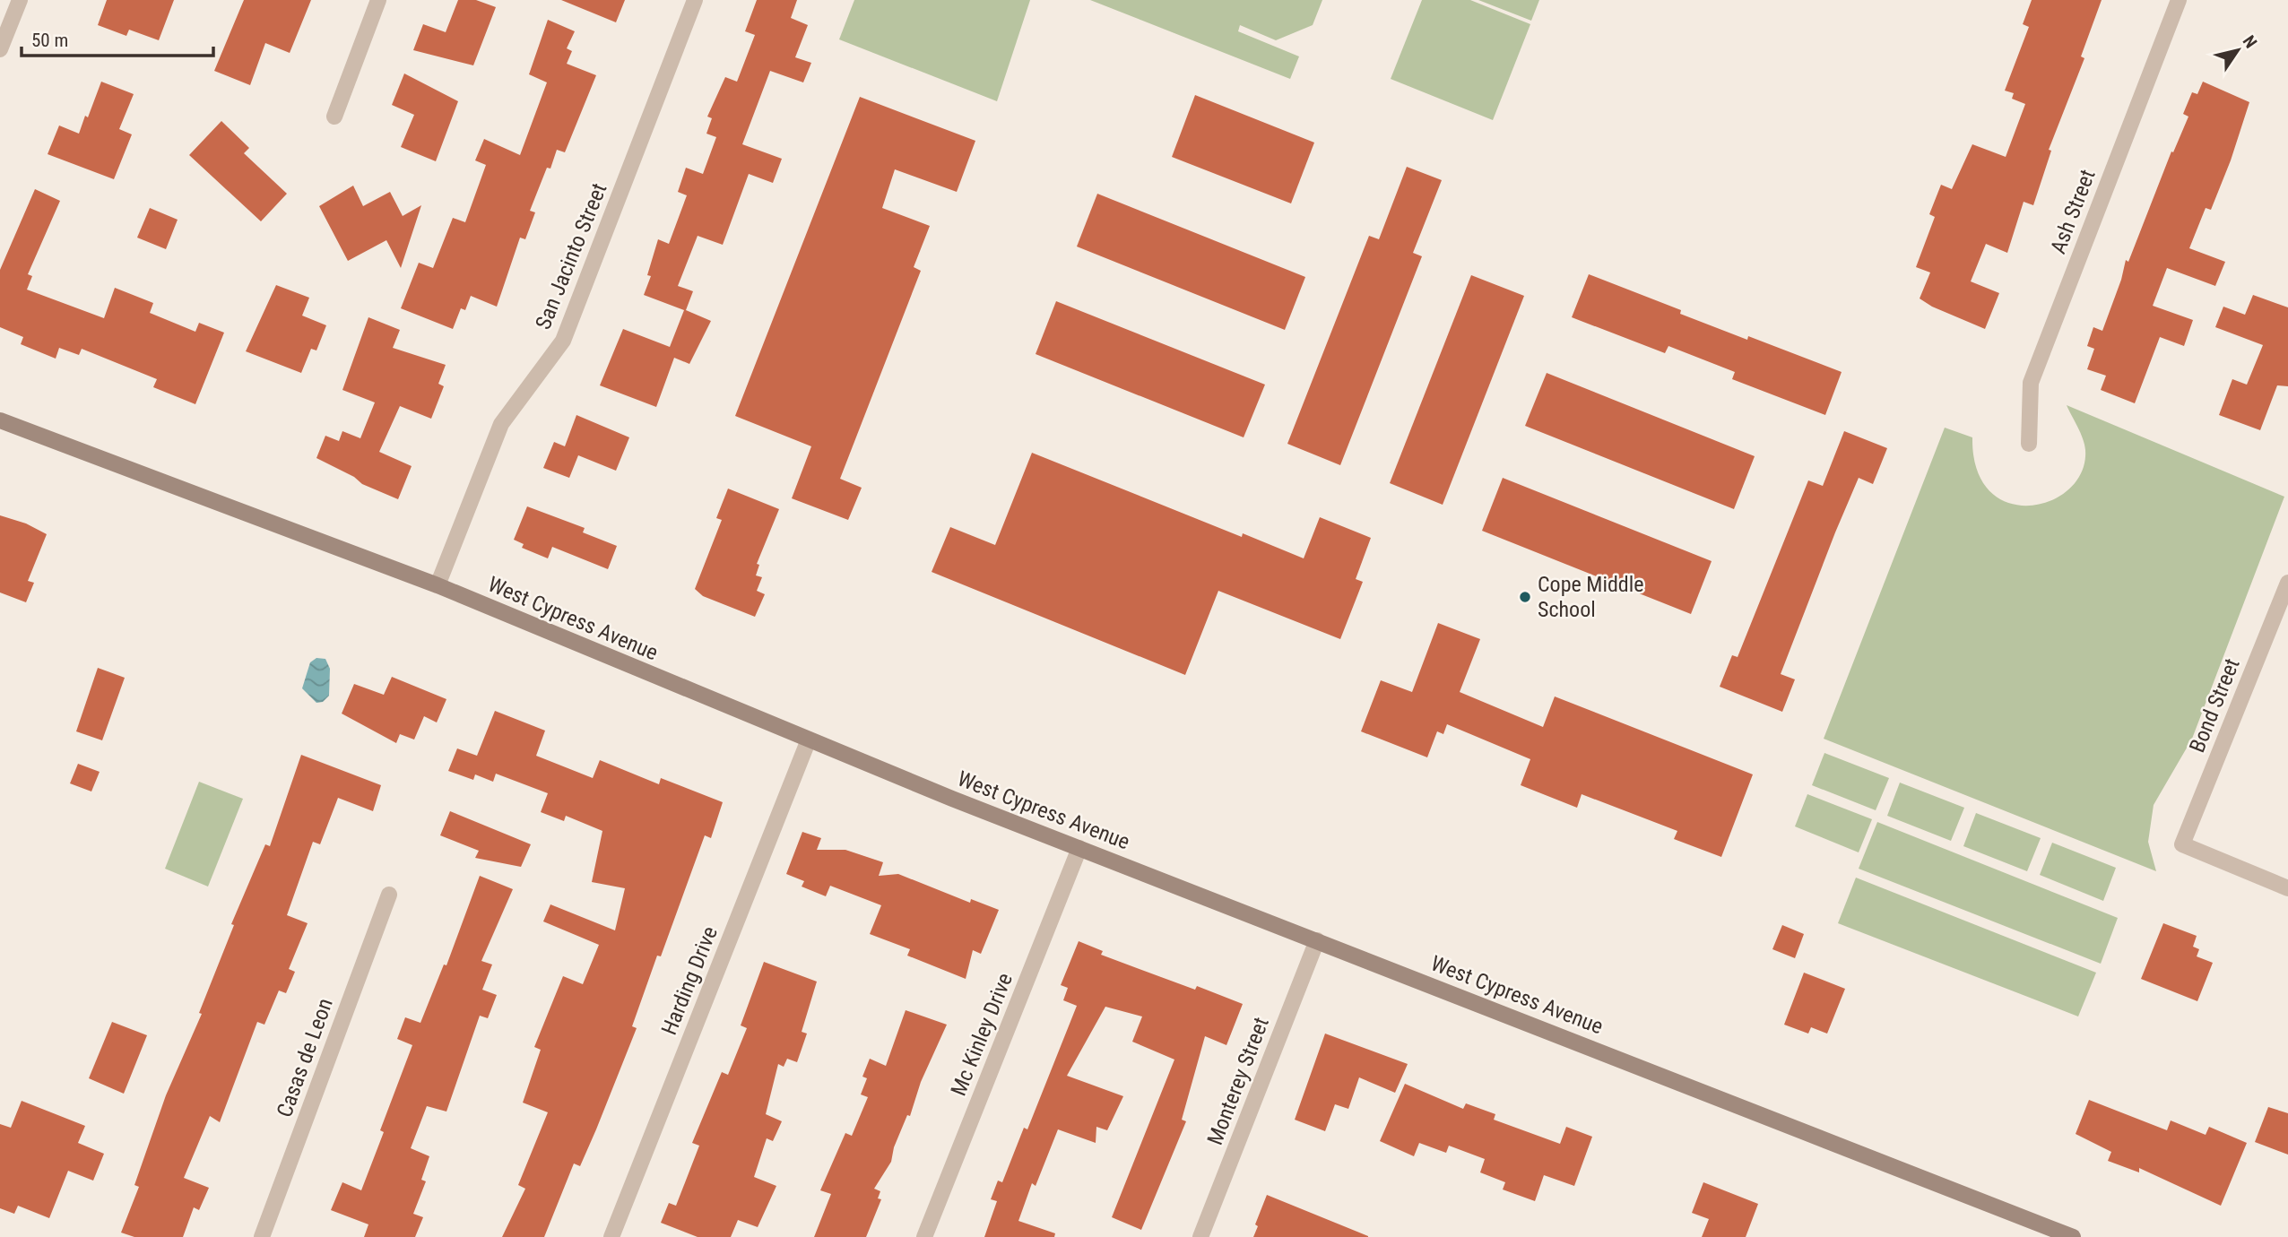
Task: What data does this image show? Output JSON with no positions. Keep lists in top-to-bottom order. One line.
{"streets":{"main road":["West Cypress Avenue"],"street":["Ash Street","San Jacinto Street","Bond Street","Harding Drive","Mc Kinley Drive","Casas de Leon","Monterey Street"]},"crossings":[["San Jacinto Street","West Cypress Avenue"],["West Cypress Avenue","Harding Drive"],["West Cypress Avenue","Mc Kinley Drive"],["West Cypress Avenue","Monterey Street"]],"places":["Cope Middle School"],"scale_bar":"50 m","north":"top right"}
